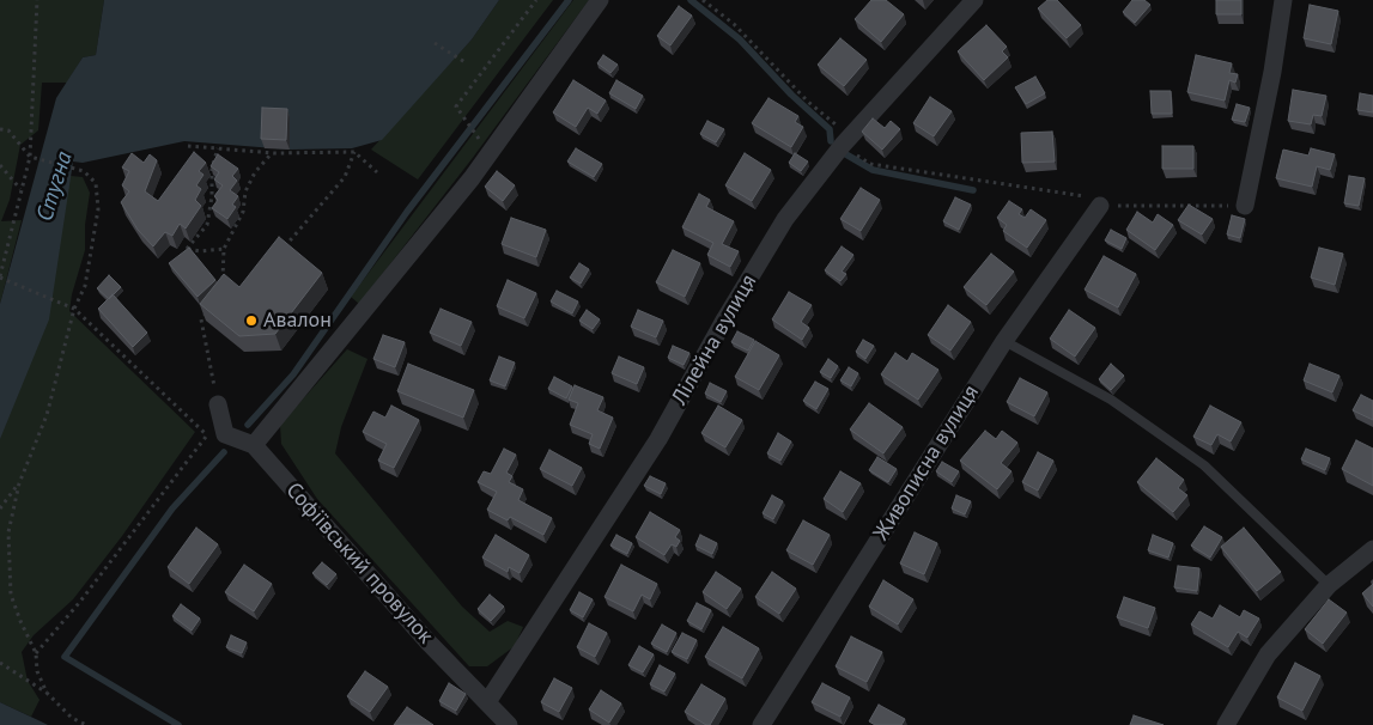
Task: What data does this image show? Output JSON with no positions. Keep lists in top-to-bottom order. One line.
{"streets":{"street":["Лілейна вулиця","Живописна вулиця","Софіївський провулок"]},"crossings":[["Лілейна вулиця","Софіївський провулок"]],"water":["Стугна"],"places":["Авалон"]}
